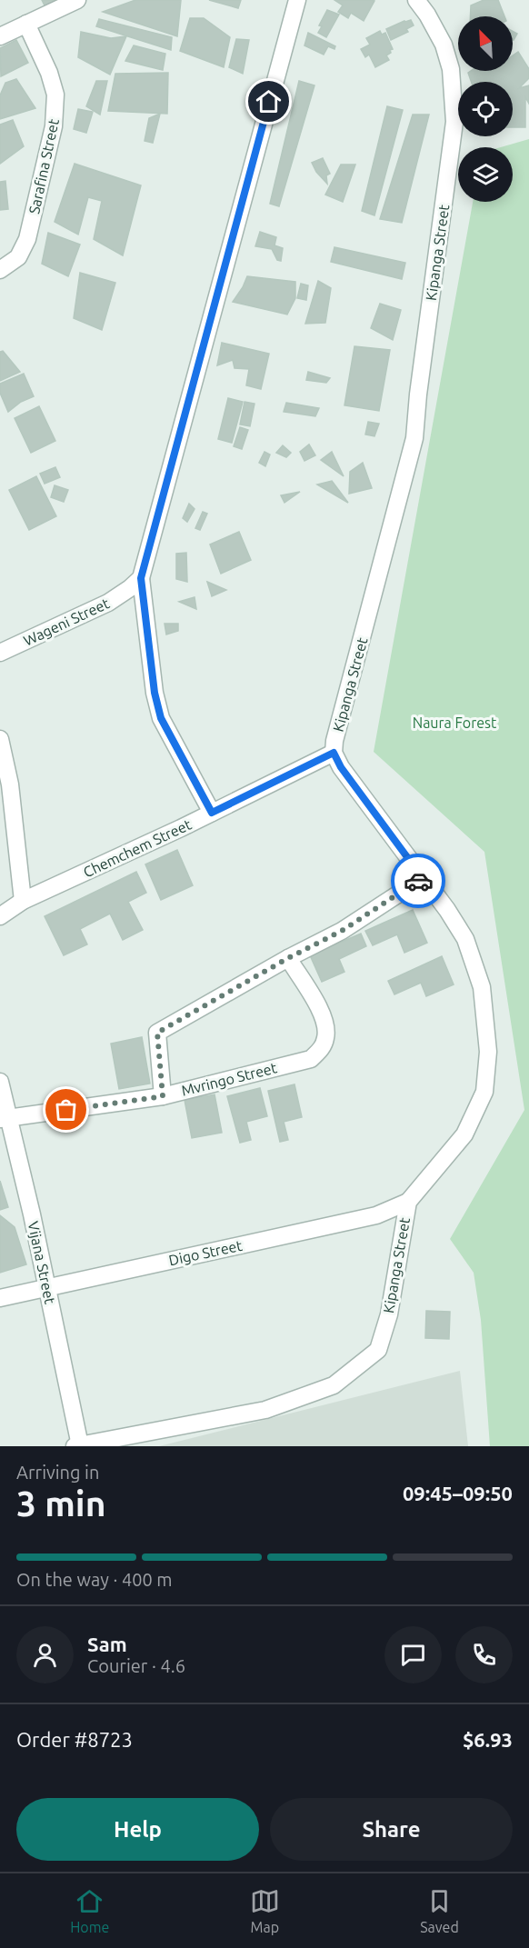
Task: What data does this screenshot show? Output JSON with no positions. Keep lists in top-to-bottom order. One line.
{"streets":{"street":["Sarafina Street","Kipanga Street","Wageni Street","Chemchem Street","Mvringo Street","Digo Street","Vijana Street"]},"crossings":[["Kipanga Street","Chemchem Street"],["Kipanga Street","Digo Street"],["Kipanga Street","Vijana Street"],["Mvringo Street","Vijana Street"],["Digo Street","Vijana Street"]],"parks":["Naura Forest"],"north":"top left","page":{"heading":["3 min","Arriving in","09:45–09:50"],"panel":["Sam","Courier · 4.6","Order #8723","$6.93"],"bar":"On the way · 400 m","buttons":["Help","Share"],"tabs":["Home","Map","Saved"]}}
